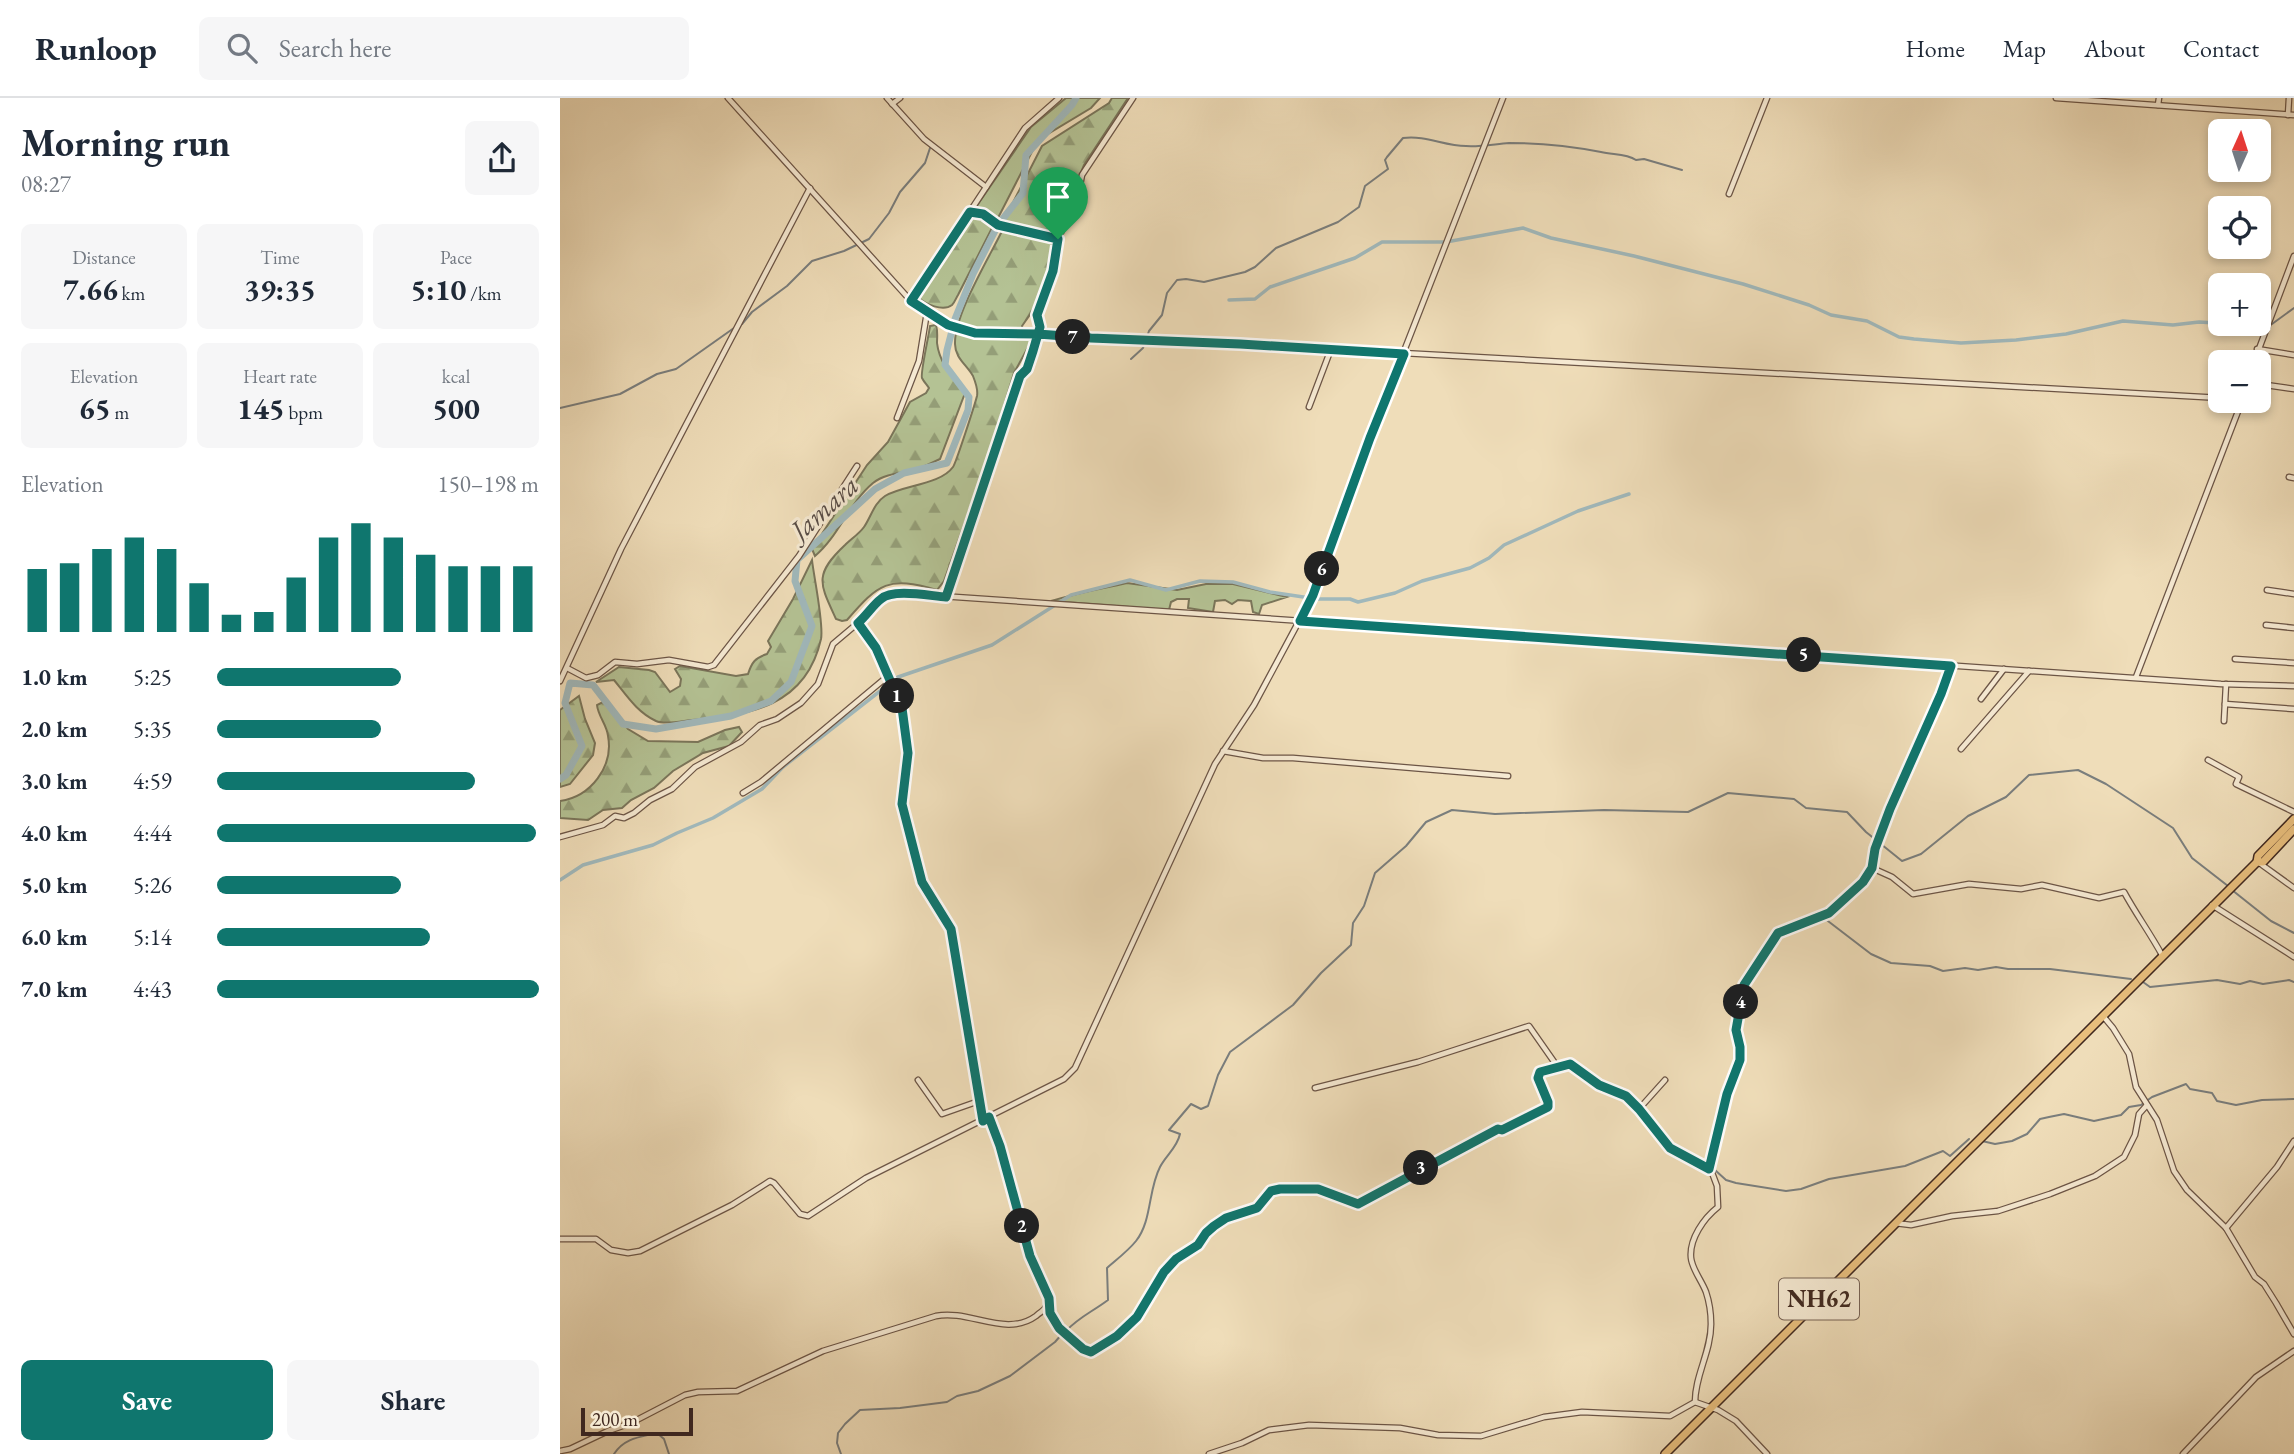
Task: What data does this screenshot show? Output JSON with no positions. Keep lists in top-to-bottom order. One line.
{"streets":{"main road":["NH62"]},"water":["Jamara"],"scale_bar":"200 m","north":"top","page":{"header":"Runloop","search":"Search here","nav":["Home","Map","About","Contact"],"heading":["Morning run","08:27"],"map_buttons":["+","−"],"stats":[["Distance","7.66 km"],["Time","39:35"],["Pace","5:10 /km"],["Elevation","65 m"],["Heart rate","145 bpm"],["kcal","500"]],"pins":["7","6","5","1","4","3","2"],"chart":["Elevation","150–198 m"],"list":[{"name":"1.0 km","note":"5:25"},{"name":"2.0 km","note":"5:35"},{"name":"3.0 km","note":"4:59"},{"name":"4.0 km","note":"4:44"},{"name":"5.0 km","note":"5:26"},{"name":"6.0 km","note":"5:14"},{"name":"7.0 km","note":"4:43"}],"buttons":["Save","Share"],"scale":"200 m"}}
